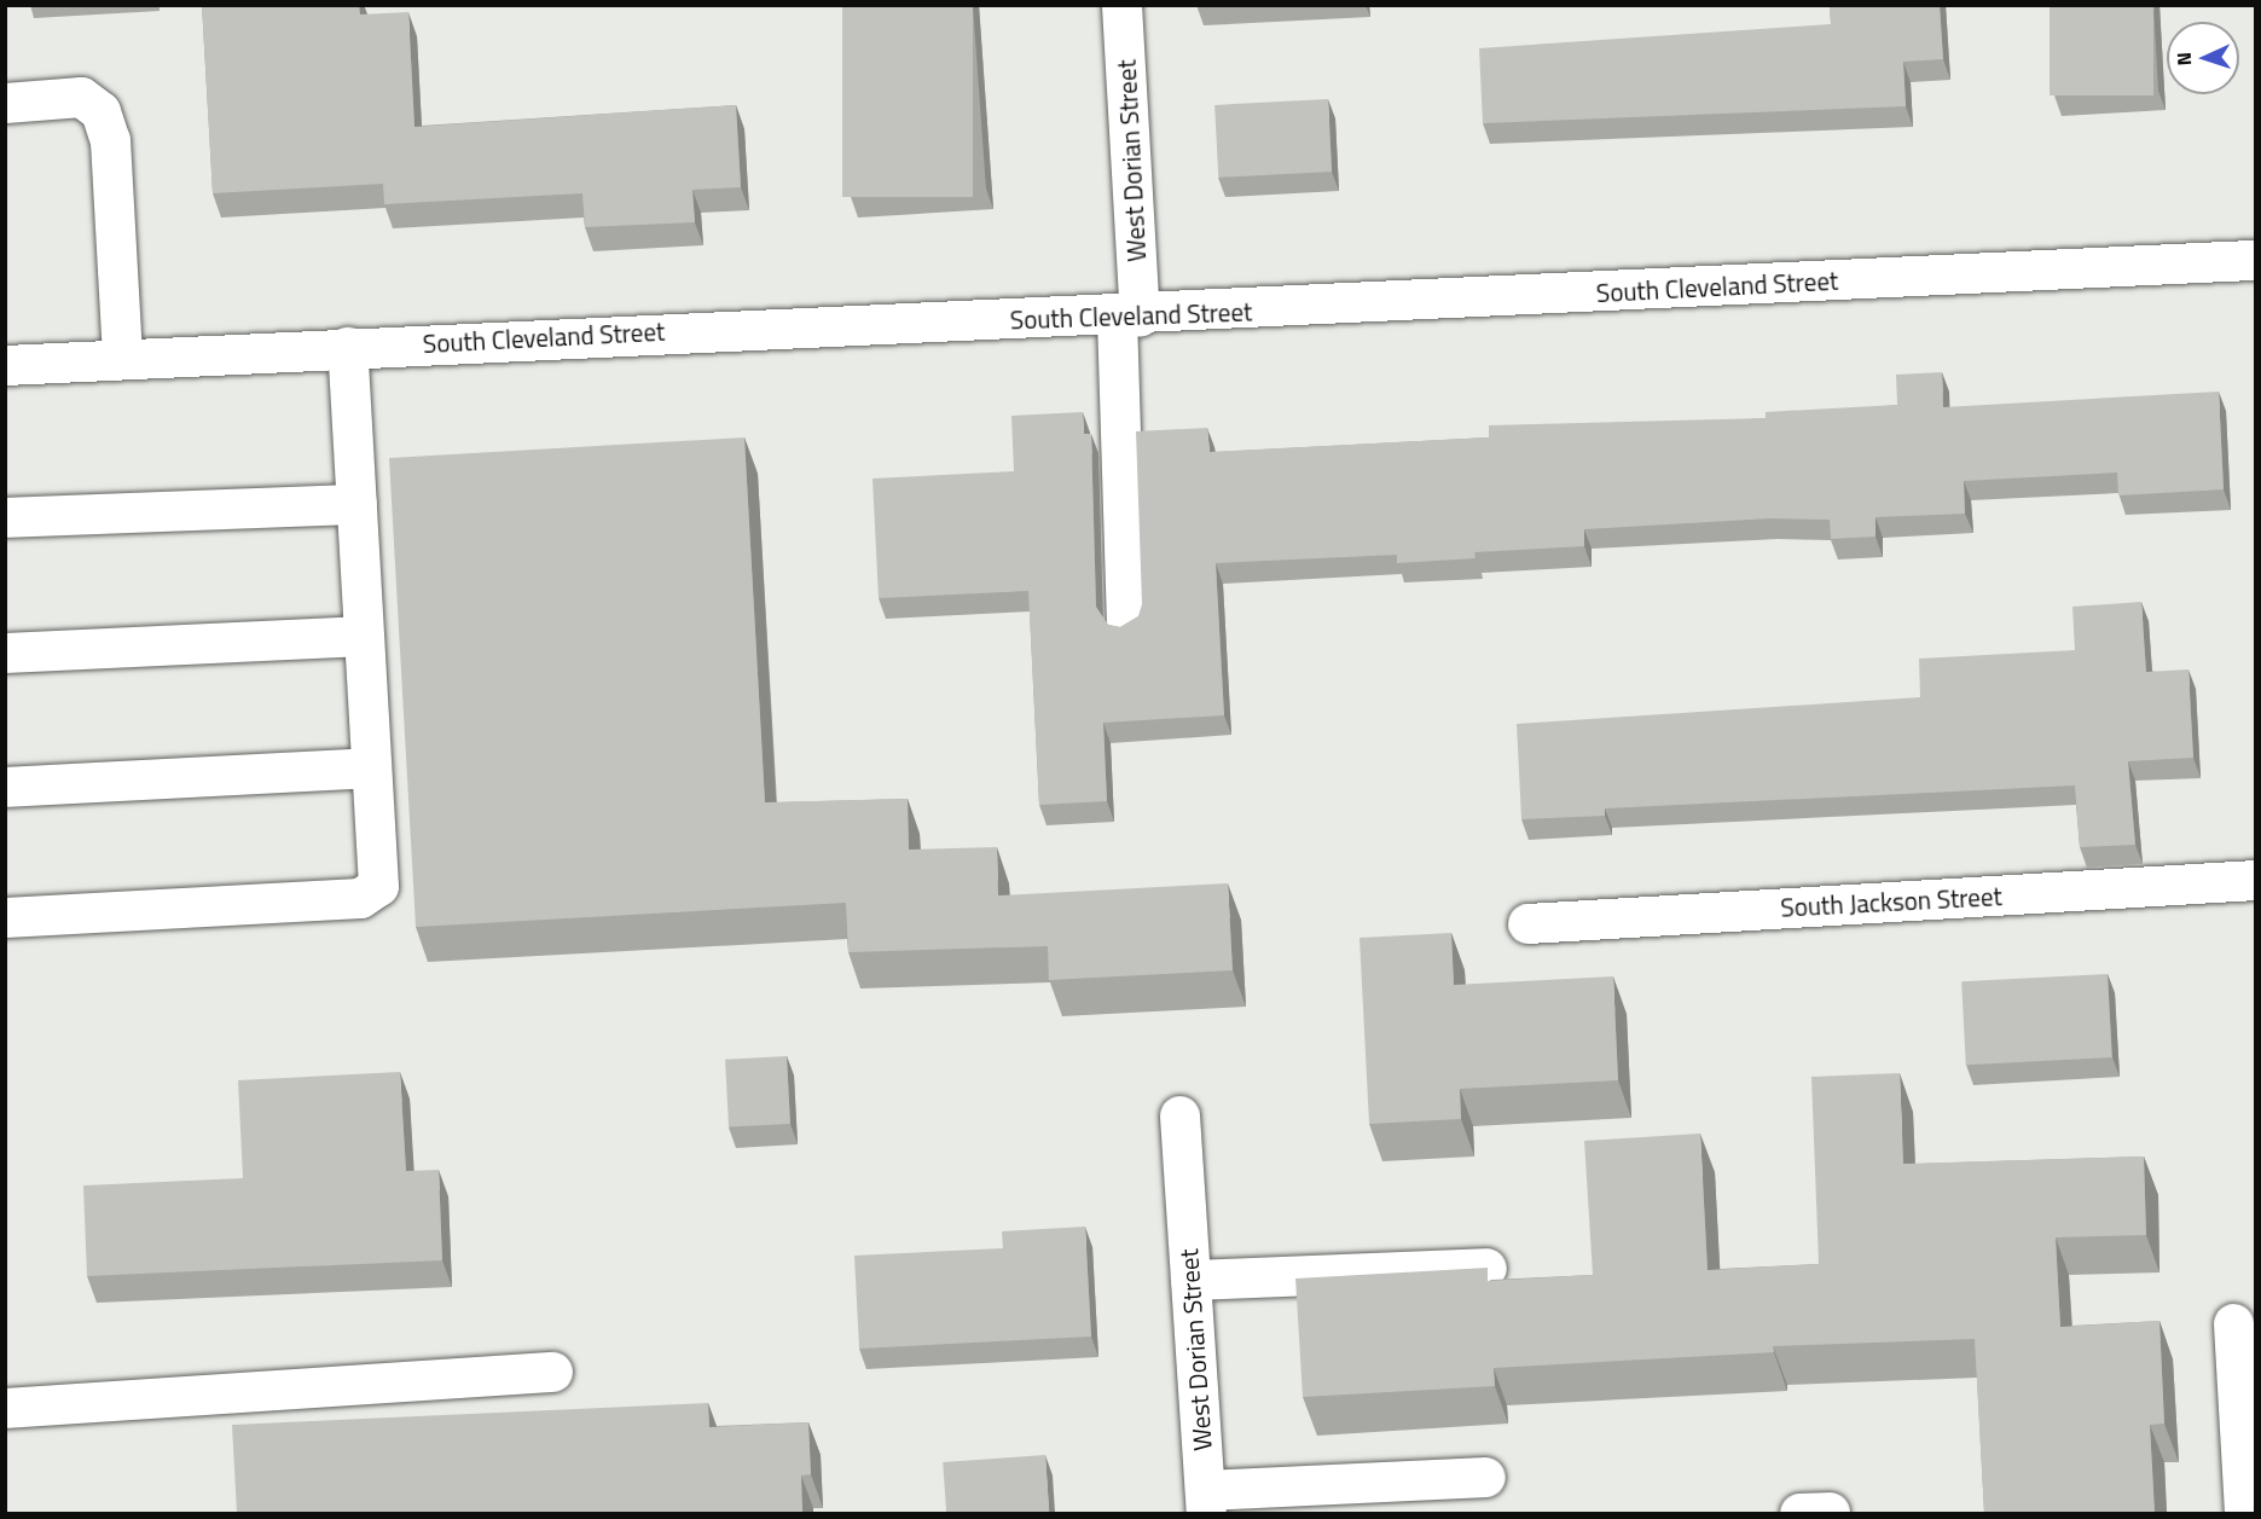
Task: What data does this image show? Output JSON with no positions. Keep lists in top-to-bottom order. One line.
{"streets":{"street":["West Dorian Street","South Cleveland Street","South Jackson Street"]},"crossings":[["West Dorian Street","South Cleveland Street"]],"north":"left"}
